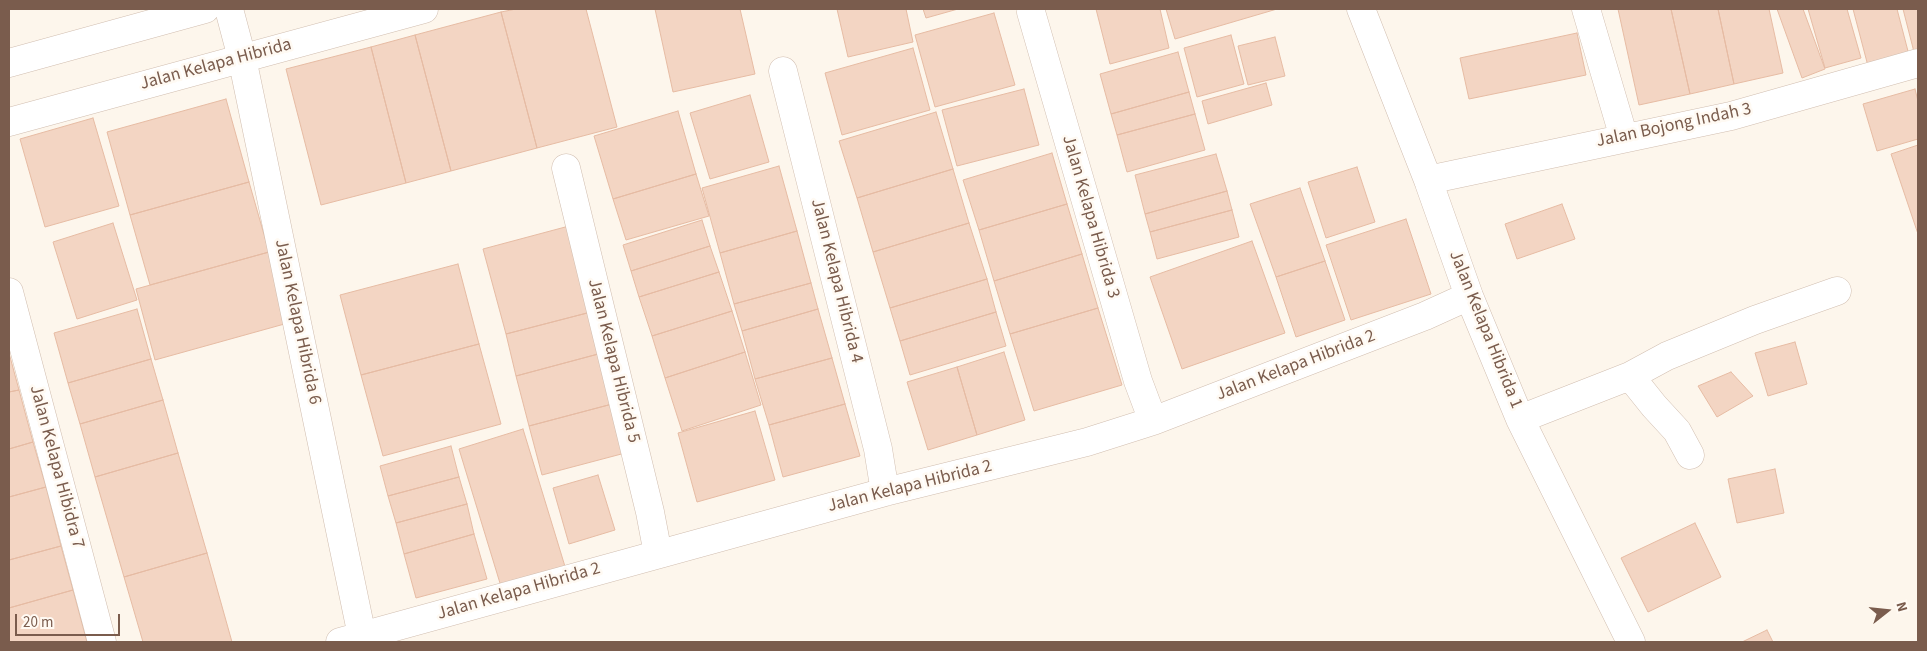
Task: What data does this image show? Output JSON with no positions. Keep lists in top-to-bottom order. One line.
{"streets":{"street":["Jalan Kelapa Hibrida","Jalan Bojong Indah 3","Jalan Kelapa Hibrida 3","Jalan Kelapa Hibrida 4","Jalan Kelapa Hibrida 6","Jalan Kelapa Hibrida 1","Jalan Kelapa Hibrida 5","Jalan Kelapa Hibrida 2","Jalan Kelapa Hibidra 7"]},"crossings":[["Jalan Kelapa Hibrida","Jalan Kelapa Hibrida 6"],["Jalan Bojong Indah 3","Jalan Kelapa Hibrida 1"],["Jalan Kelapa Hibrida 3","Jalan Kelapa Hibrida 2"],["Jalan Kelapa Hibrida 4","Jalan Kelapa Hibrida 2"],["Jalan Kelapa Hibrida 6","Jalan Kelapa Hibrida 2"],["Jalan Kelapa Hibrida 1","Jalan Kelapa Hibrida 2"],["Jalan Kelapa Hibrida 5","Jalan Kelapa Hibrida 2"]],"scale_bar":"20 m","north":"right"}
